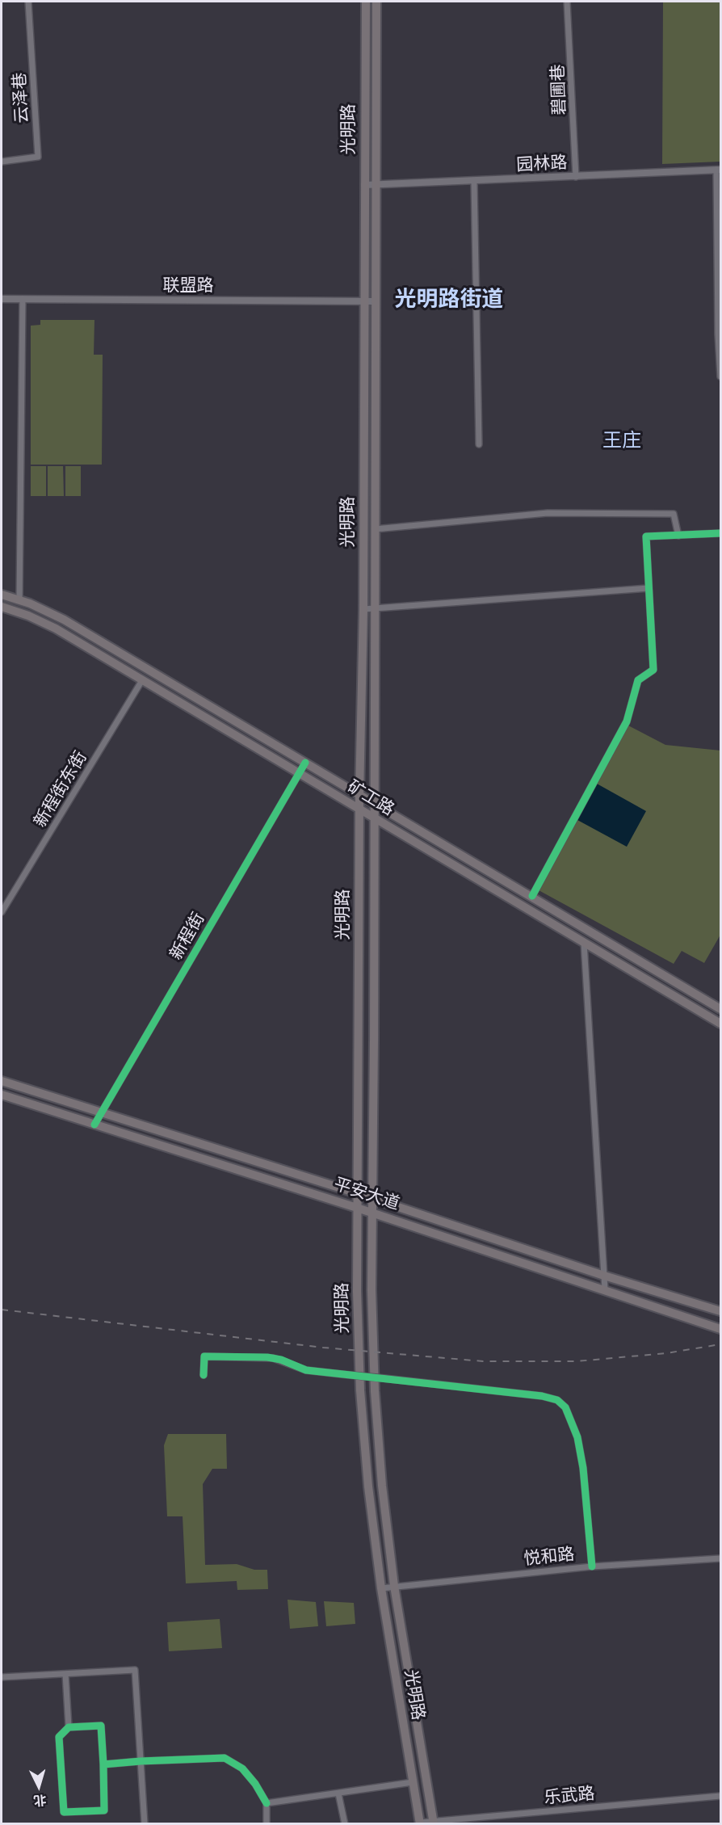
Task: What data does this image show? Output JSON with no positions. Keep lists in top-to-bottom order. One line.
{"streets":{"main road":["光明路","矿工路","平安大道"],"street":["碧圃巷","云泽巷","园林路","联盟路","新程街东街","新程街","悦和路","乐武路"]},"crossings":[["碧圃巷","园林路"],["光明路","园林路"],["光明路","联盟路"],["光明路","矿工路"],["光明路","平安大道"],["光明路","悦和路"],["光明路","乐武路"],["新程街东街","矿工路"],["矿工路","新程街"],["新程街","平安大道"]],"districts":["光明路街道","王庄"],"north":"bottom"}
